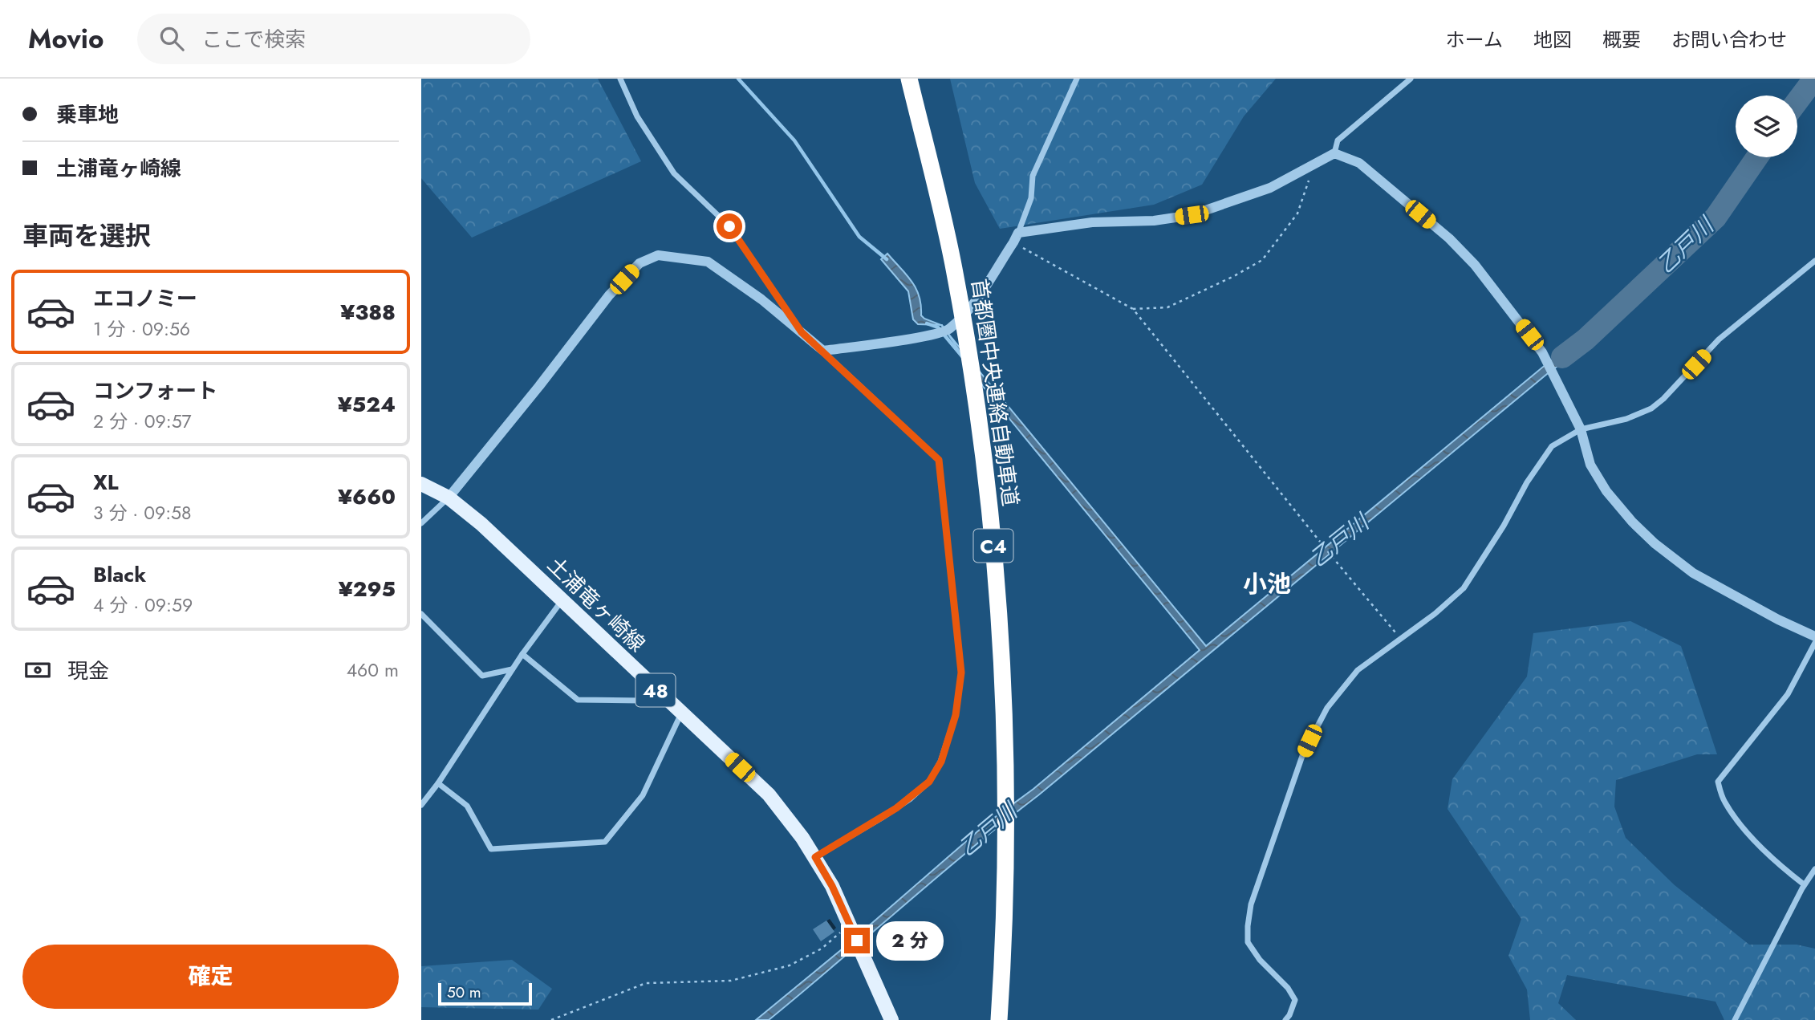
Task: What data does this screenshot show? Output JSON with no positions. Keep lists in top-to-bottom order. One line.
{"streets":{"highway":["首都圏中央連絡自動車道","C4"],"main road":["土浦竜ヶ崎線","48"]},"districts":["小池"],"water":["乙戸川"],"scale_bar":"50 m","page":{"header":"Movio","search":"ここで検索","nav":["ホーム","地図","概要","お問い合わせ"],"banner":["乗車地","土浦竜ヶ崎線"],"heading":"車両を選択","list":[{"name":"エコノミー","note":"1 分 · 09:56","value":"¥388"},{"name":"コンフォート","note":"2 分 · 09:57","value":"¥524"},{"name":"XL","note":"3 分 · 09:58","value":"¥660"},{"name":"Black","note":"4 分 · 09:59","value":"¥295"}],"pay":["現金","460 m"],"bubble":"2 分","buttons":"確定","scale":"50 m"}}
